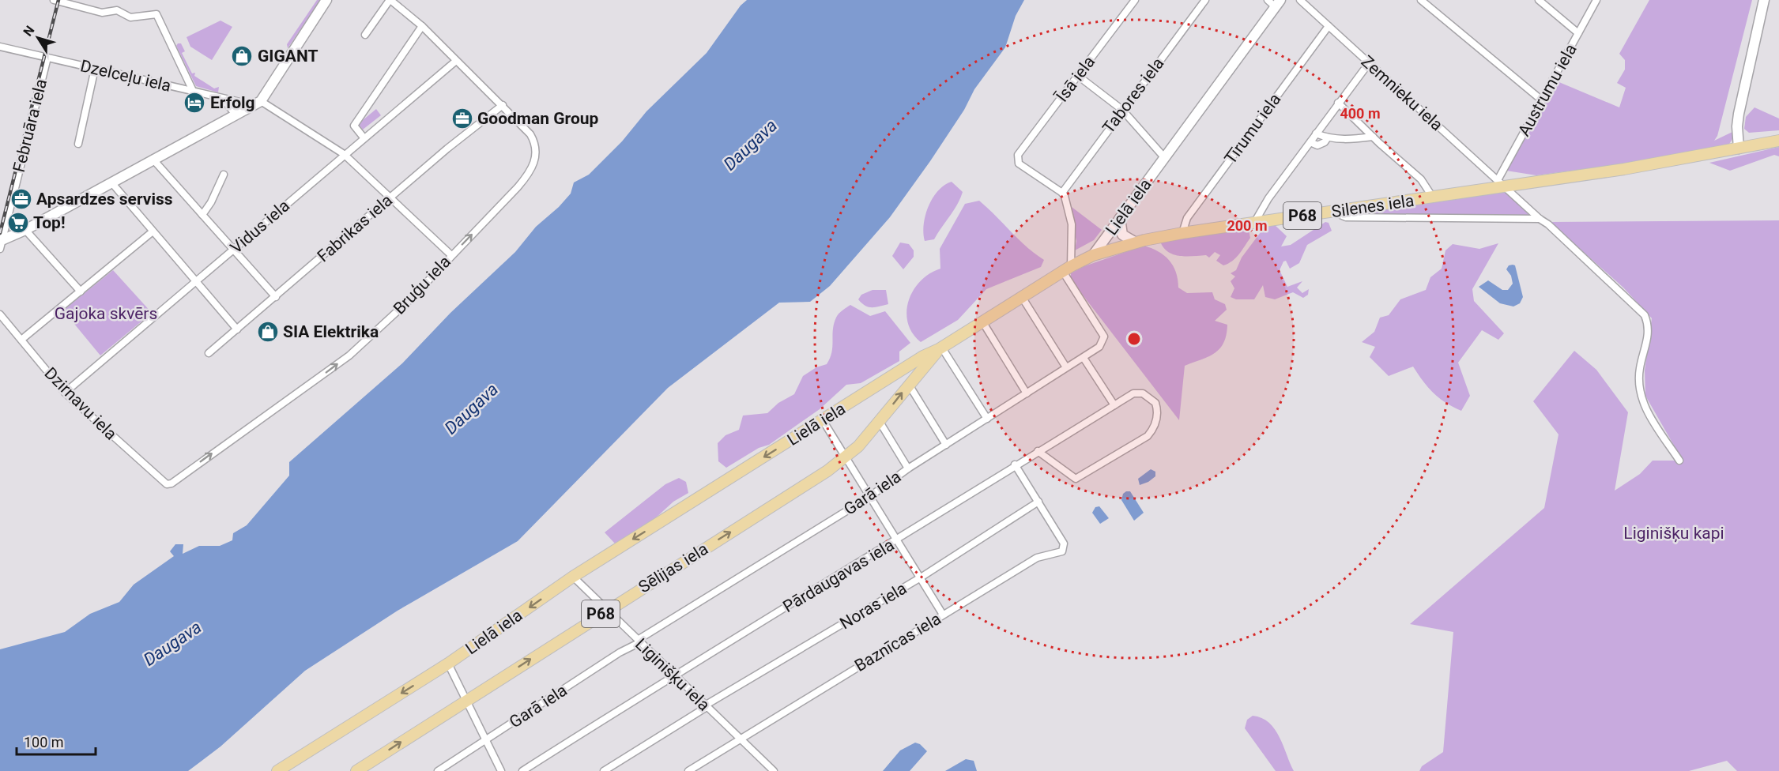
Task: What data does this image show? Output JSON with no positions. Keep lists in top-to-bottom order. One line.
{"streets":{"main road":["Silenes iela","Lielā iela","P68","Sēlijas iela"],"street":["Dzelceļu iela","Īsā iela","Austrumu iela","Zemnieku iela","Tabores iela","Februāra iela","Tīrumu iela","Vidus iela","Fabrikas iela","Bruģu iela","Dzirnavu iela","Garā iela","Pārdaugavas iela","Noras iela","Baznīcas iela","Liginišķu iela"]},"crossings":[["Dzelceļu iela","Februāra iela"],["Īsā iela","Tabores iela"],["Austrumu iela","Zemnieku iela"],["Austrumu iela","Silenes iela"],["Austrumu iela","P68"],["Zemnieku iela","Tīrumu iela"],["Zemnieku iela","Silenes iela"],["Zemnieku iela","P68"],["Tīrumu iela","Silenes iela"],["Silenes iela","Lielā iela"],["Silenes iela","P68"],["Lielā iela","Garā iela"],["Lielā iela","Sēlijas iela"],["Lielā iela","Liginišķu iela"],["Vidus iela","Dzirnavu iela"],["Fabrikas iela","Bruģu iela"],["Bruģu iela","Dzirnavu iela"],["Garā iela","Liginišķu iela"],["Sēlijas iela","Liginišķu iela"],["Pārdaugavas iela","Liginišķu iela"],["Noras iela","Baznīcas iela"],["Noras iela","Liginišķu iela"],["Baznīcas iela","Liginišķu iela"]],"one_way":["Lielā iela","Bruģu iela","Sēlijas iela"],"water":["Daugava"],"parks":["Gajoka skvērs","Liginišķu kapi"],"places":{"shop":["GIGANT","SIA Elektrika"],"hotel":["Erfolg"],"office":["Goodman Group","Apsardzes serviss"],"supermarket":["Top!"]},"scale_bar":"100 m","north":"top left","rings":["400 m","200 m"]}
